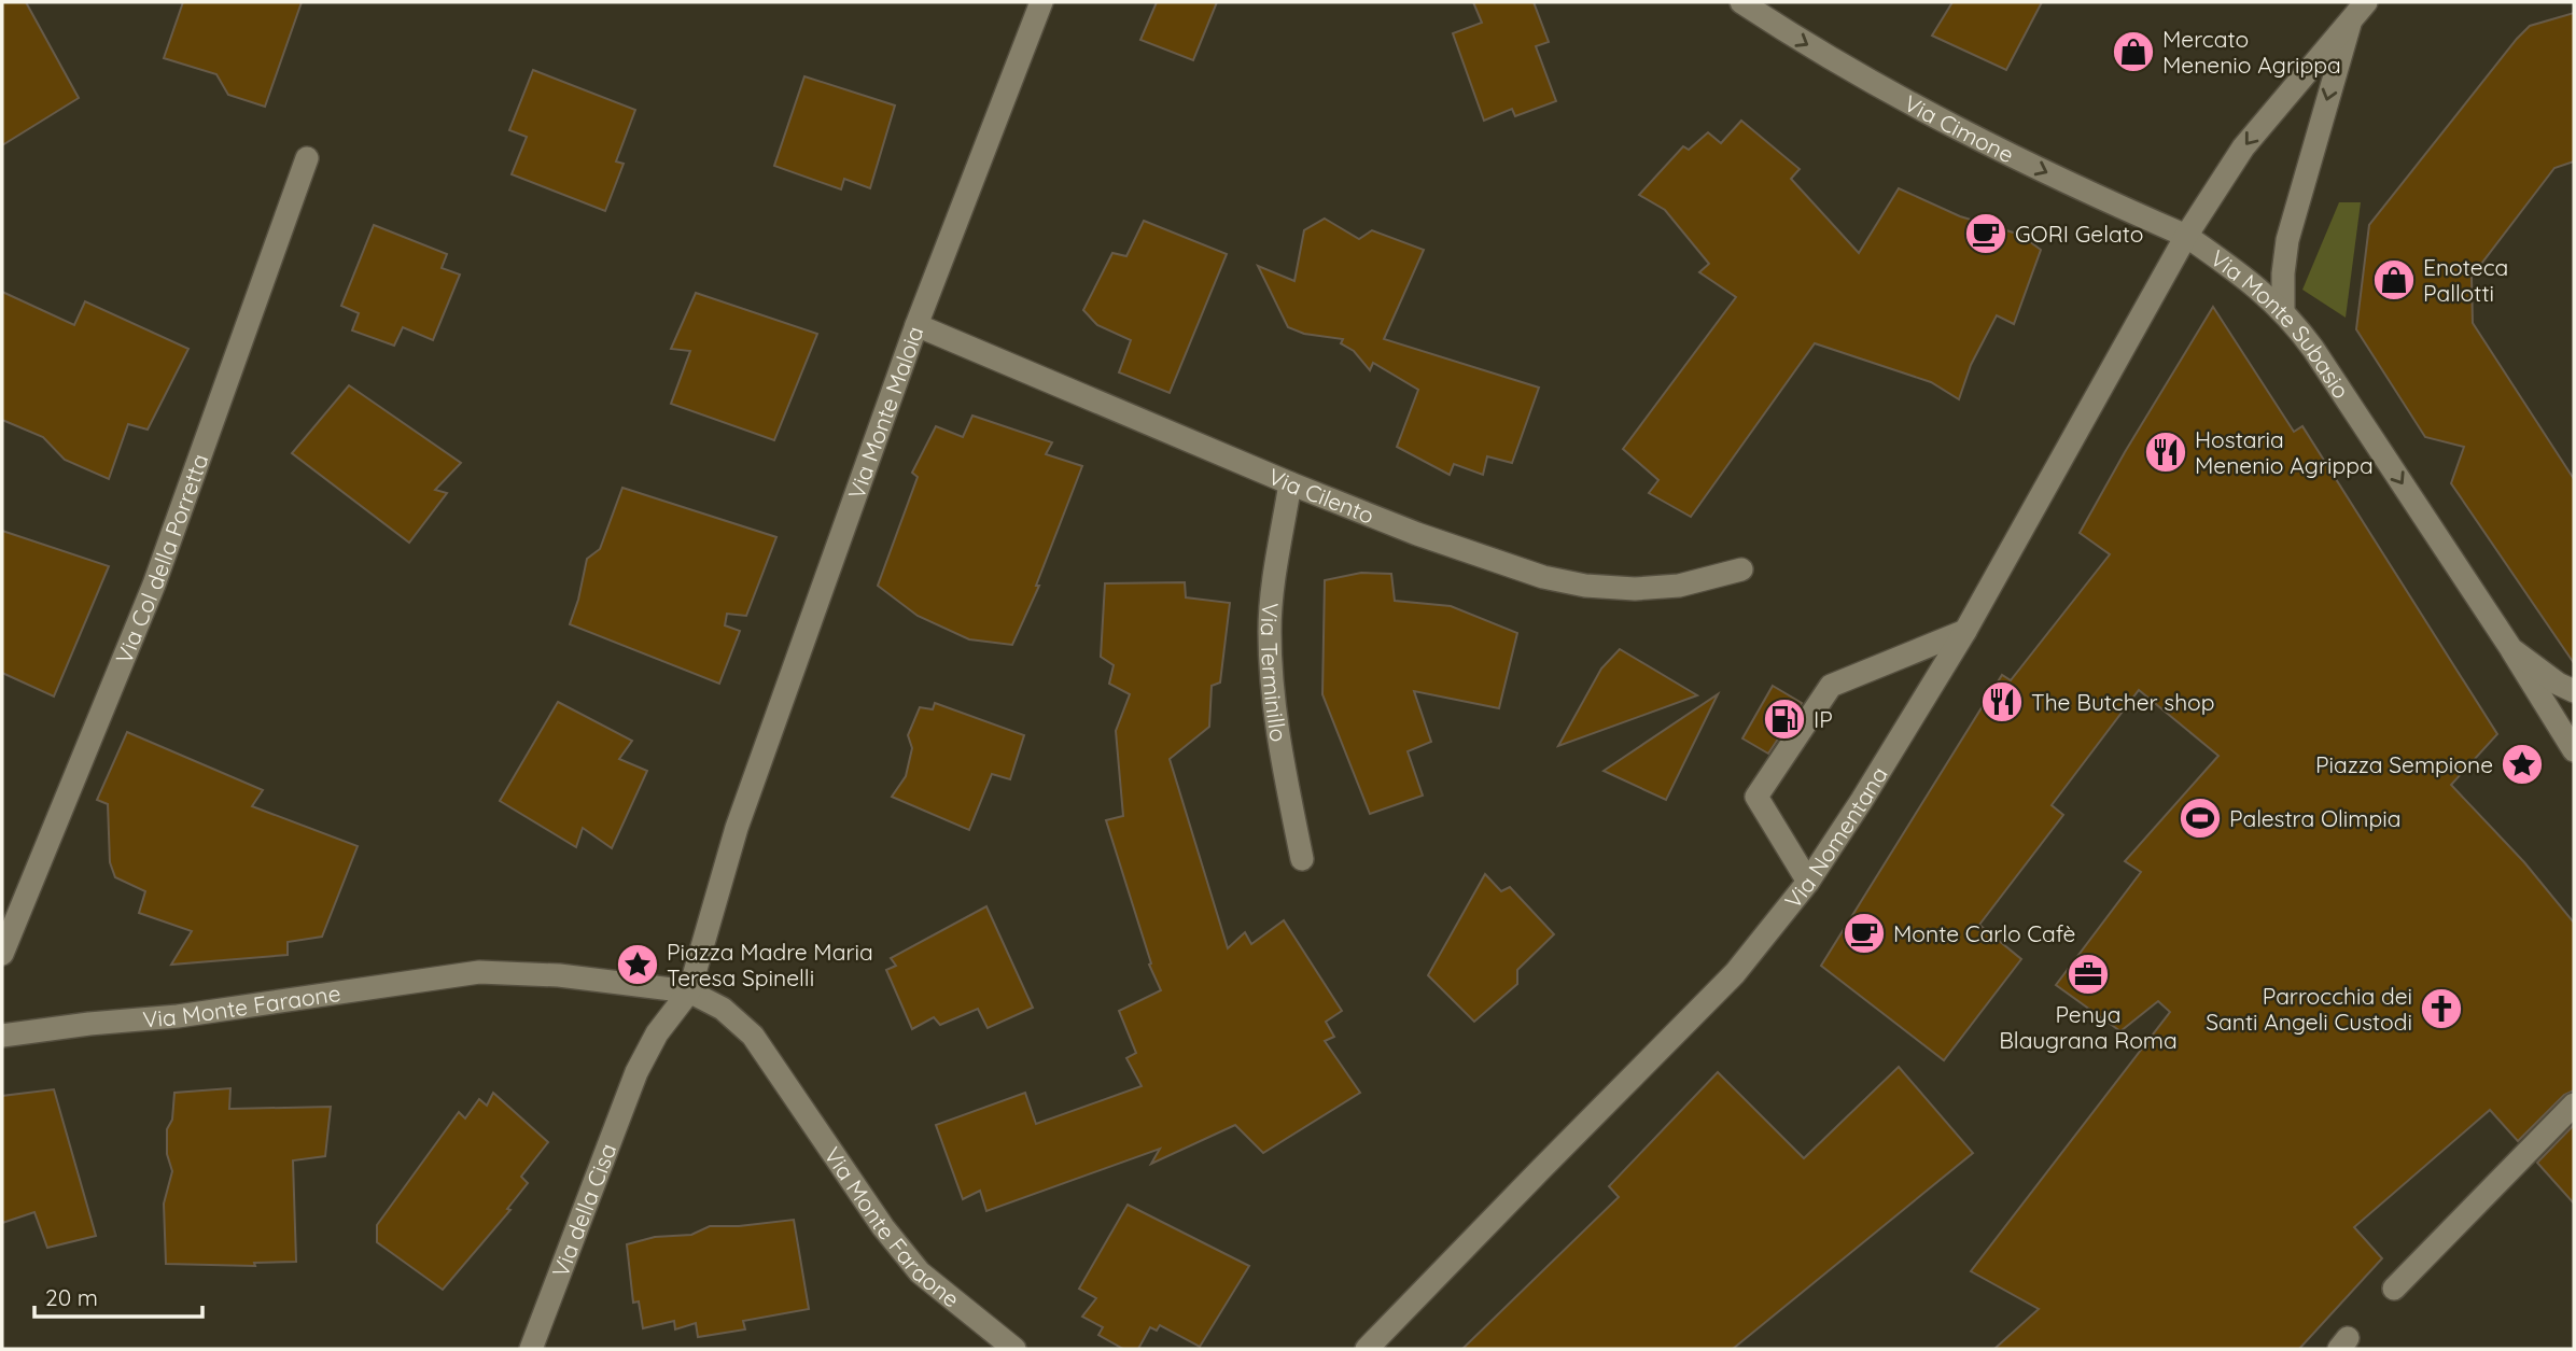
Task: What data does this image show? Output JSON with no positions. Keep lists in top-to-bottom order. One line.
{"streets":{"street":["Via Cimone","Via Monte Subasio","Via Monte Maloia","Via Cilento","Via Col della Porretta","Via Terminillo","Via Nomentana","Via Monte Faraone","Via della Cisa"]},"crossings":[["Via Cimone","Via Monte Subasio"],["Via Cimone","Via Nomentana"],["Via Monte Subasio","Via Nomentana"],["Via Monte Maloia","Via Cilento"],["Via Monte Maloia","Via Monte Faraone"],["Via Monte Maloia","Via della Cisa"],["Via Cilento","Via Terminillo"],["Via Monte Faraone","Via della Cisa"]],"one_way":["Via Cimone","Via Monte Subasio"],"places":{"shop":["Mercato Menenio Agrippa","Enoteca Pallotti"],"cafe":["GORI Gelato","Monte Carlo Cafè"],"restaurant":["Hostaria Menenio Agrippa","The Butcher shop"],"fuel station":["IP"],"place":["Piazza Sempione","Piazza Madre Maria Teresa Spinelli"],"sports":["Palestra Olimpia"],"office":["Penya Blaugrana Roma"],"church":["Parrocchia dei Santi Angeli Custodi"]},"scale_bar":"20 m"}
